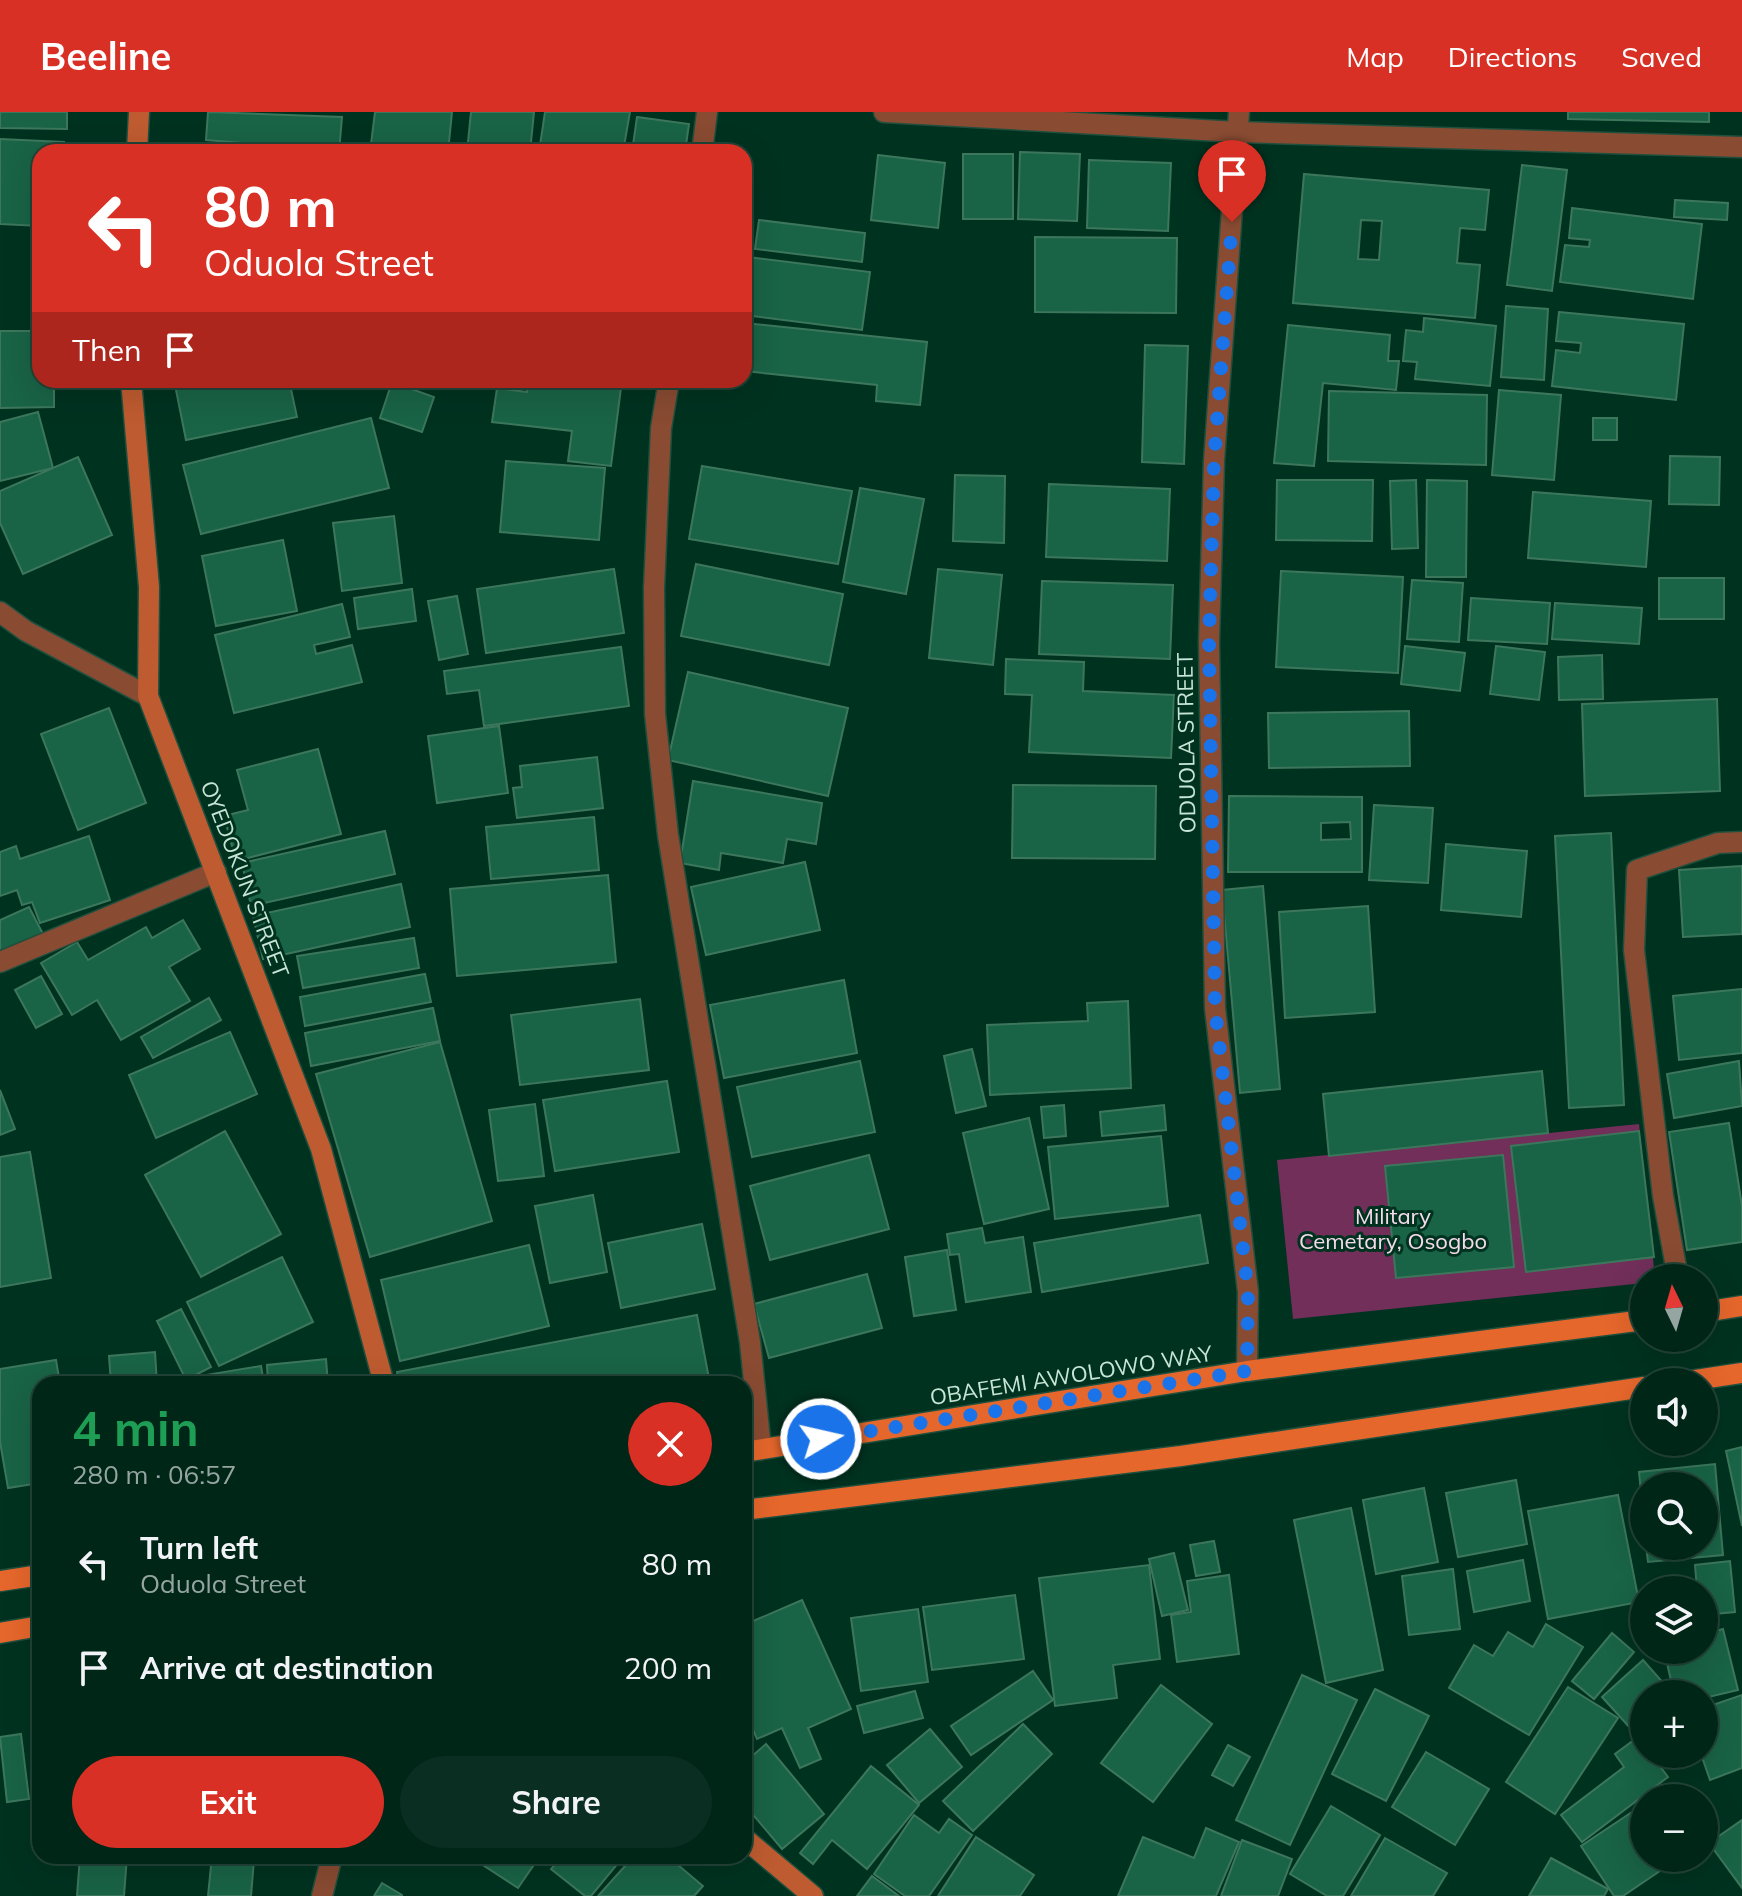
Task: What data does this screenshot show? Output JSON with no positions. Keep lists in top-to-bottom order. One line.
{"streets":{"main road":["OBAFEMI AWOLOWO WAY"],"street":["ODUOLA STREET","OYEDOKUN STREET"]},"crossings":[["ODUOLA STREET","OBAFEMI AWOLOWO WAY"]],"parks":["Military Cemetary, Osogbo"],"north":"top","page":{"header":"Beeline","nav":["Map","Directions","Saved"],"turn":["80 m","Oduola Street"],"then":"Then","map_buttons":["+","−"],"heading":["4 min","280 m · 06:57"],"list":[{"name":"Turn left","note":"Oduola Street","value":"80 m"},{"name":"Arrive at destination","value":"200 m"}],"buttons":["Exit","Share"]}}
